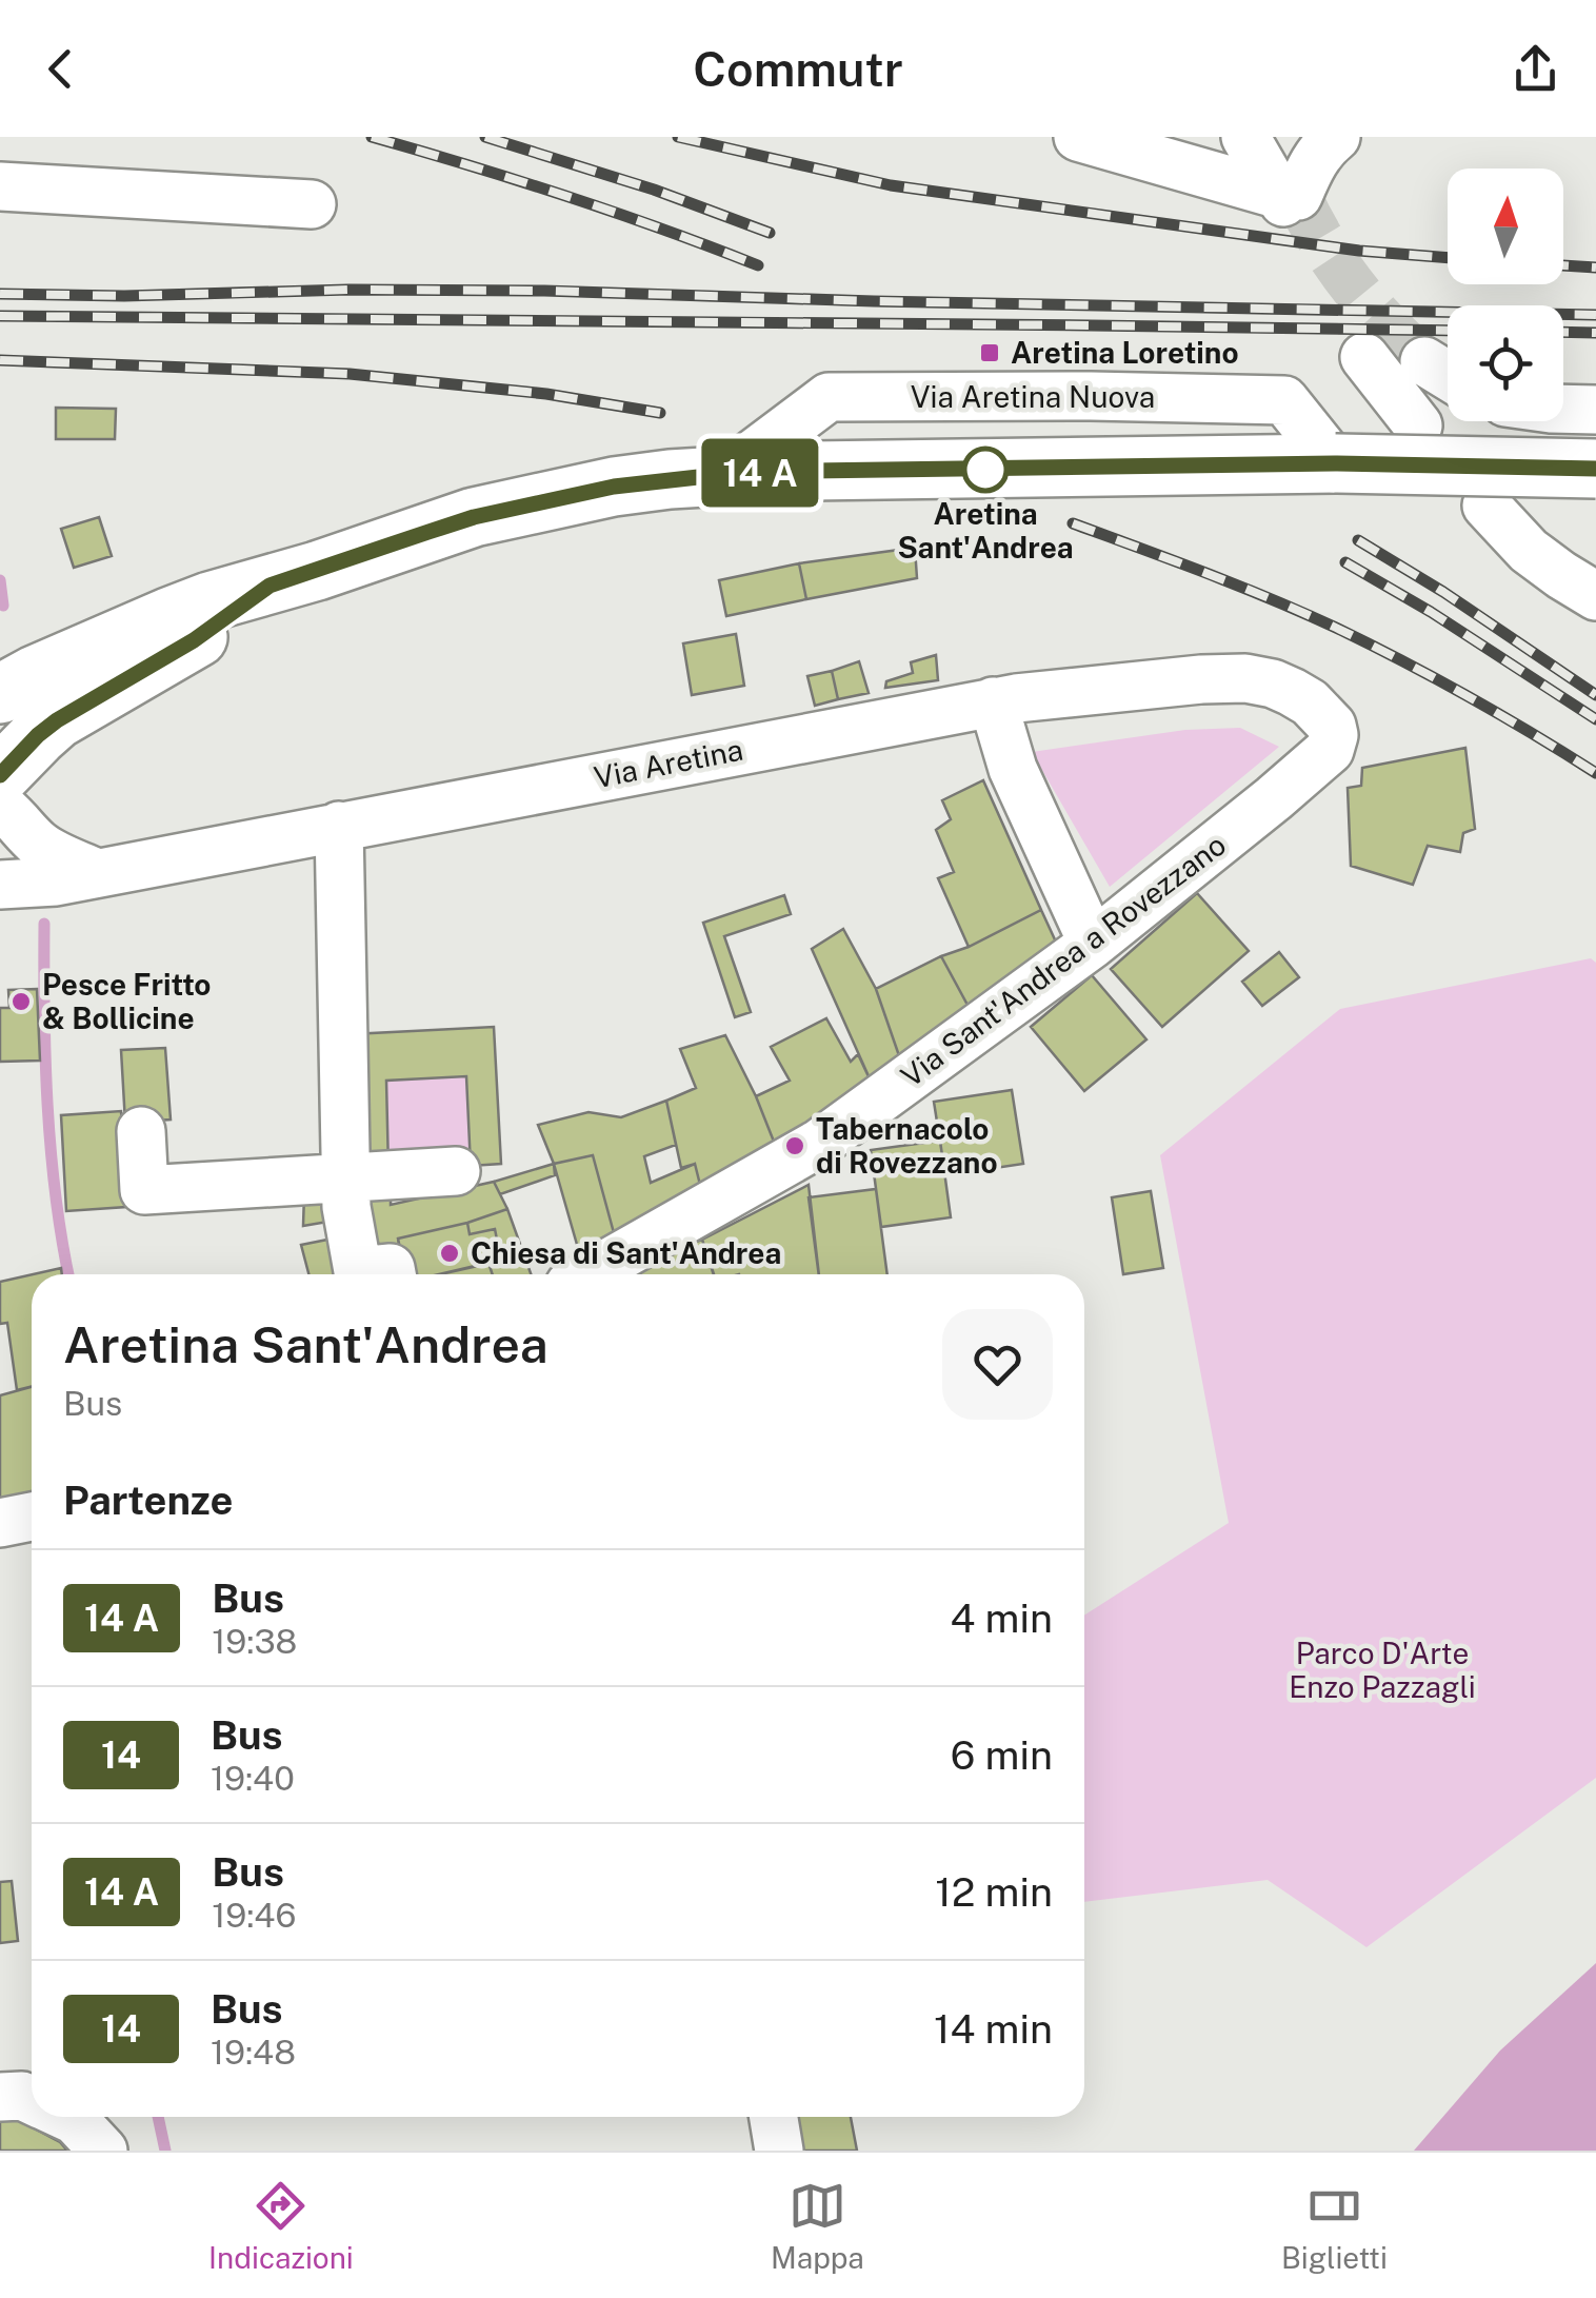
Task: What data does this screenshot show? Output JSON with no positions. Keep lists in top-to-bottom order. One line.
{"streets":{"street":["Via Aretina","Via Sant'Andrea a Rovezzano"]},"crossings":[["Via Aretina","Via Sant'Andrea a Rovezzano"]],"parks":["Parco D'Arte Enzo Pazzagli"],"places":{"transit":["Aretina Loretino"],"other":["Aretina Sant'Andrea","Pesce Fritto & Bollicine","Tabernacolo di Rovezzano","Chiesa di Sant'Andrea"]},"north":"top","page":{"header":"Commutr","on_map":"14 A","heading":[["Aretina Sant'Andrea","Bus"],"Partenze"],"list":[{"mark":"14 A","name":"Bus","note":"19:38","value":"4 min"},{"mark":"14","name":"Bus","note":"19:40","value":"6 min"},{"mark":"14 A","name":"Bus","note":"19:46","value":"12 min"},{"mark":"14","name":"Bus","note":"19:48","value":"14 min"}],"tabs":["Indicazioni","Mappa","Biglietti"]}}
